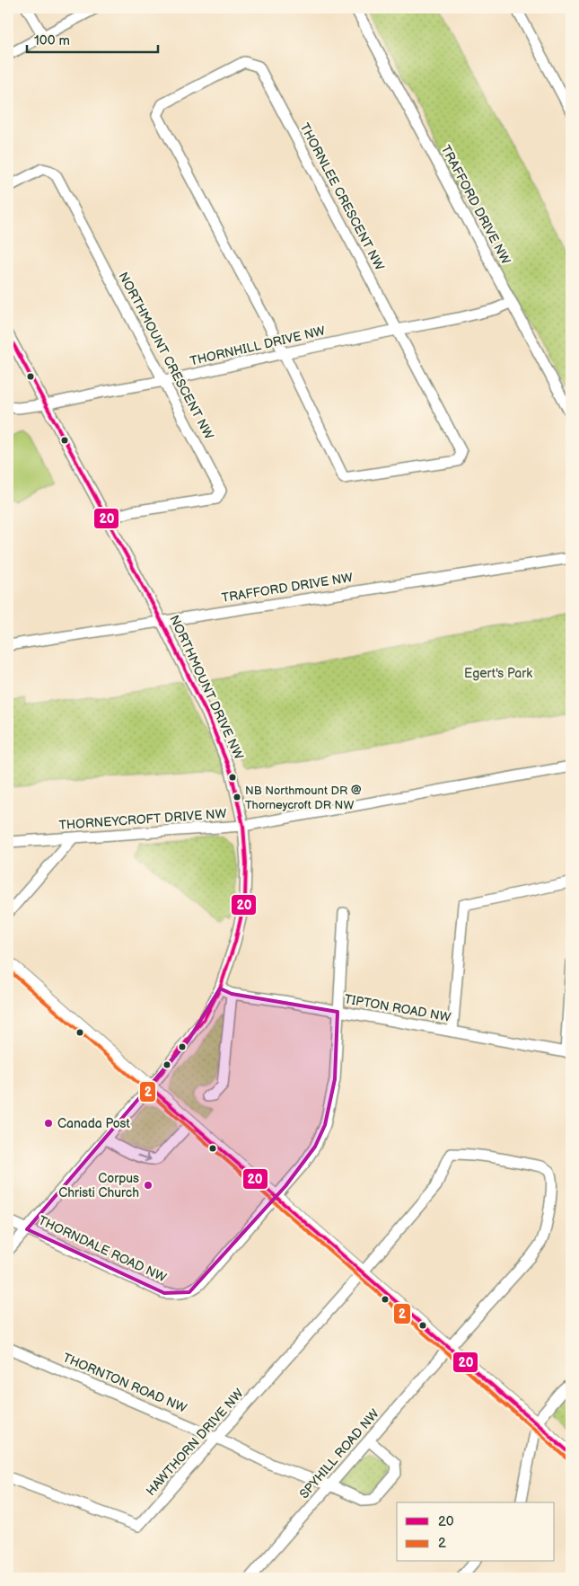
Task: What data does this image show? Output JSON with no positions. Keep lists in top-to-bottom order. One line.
{"streets":{"street":["THORNLEE CRESCENT NW","TRAFFORD DRIVE NW","THORNHILL DRIVE NW","NORTHMOUNT CRESCENT NW","NORTHMOUNT DRIVE NW","THORNEYCROFT DRIVE NW","TIPTON ROAD NW","THORNDALE ROAD NW","THORNTON ROAD NW","HAWTHORN DRIVE NW","SPYHILL ROAD NW"]},"crossings":[["THORNLEE CRESCENT NW","THORNHILL DRIVE NW"],["TRAFFORD DRIVE NW","THORNHILL DRIVE NW"],["TRAFFORD DRIVE NW","NORTHMOUNT DRIVE NW"],["THORNHILL DRIVE NW","NORTHMOUNT CRESCENT NW"],["THORNHILL DRIVE NW","NORTHMOUNT DRIVE NW"],["NORTHMOUNT CRESCENT NW","NORTHMOUNT DRIVE NW"],["NORTHMOUNT DRIVE NW","THORNEYCROFT DRIVE NW"],["NORTHMOUNT DRIVE NW","TIPTON ROAD NW"],["NORTHMOUNT DRIVE NW","THORNDALE ROAD NW"],["TIPTON ROAD NW","THORNDALE ROAD NW"],["THORNTON ROAD NW","HAWTHORN DRIVE NW"],["THORNTON ROAD NW","SPYHILL ROAD NW"],["HAWTHORN DRIVE NW","SPYHILL ROAD NW"]],"parks":["Egert's Park"],"places":["NB Northmount DR @ Thorneycroft DR NW","Canada Post","Corpus Christi Church"],"lines":["transit line 20","transit line 2"],"legend":["20","2"],"scale_bar":"100 m"}
